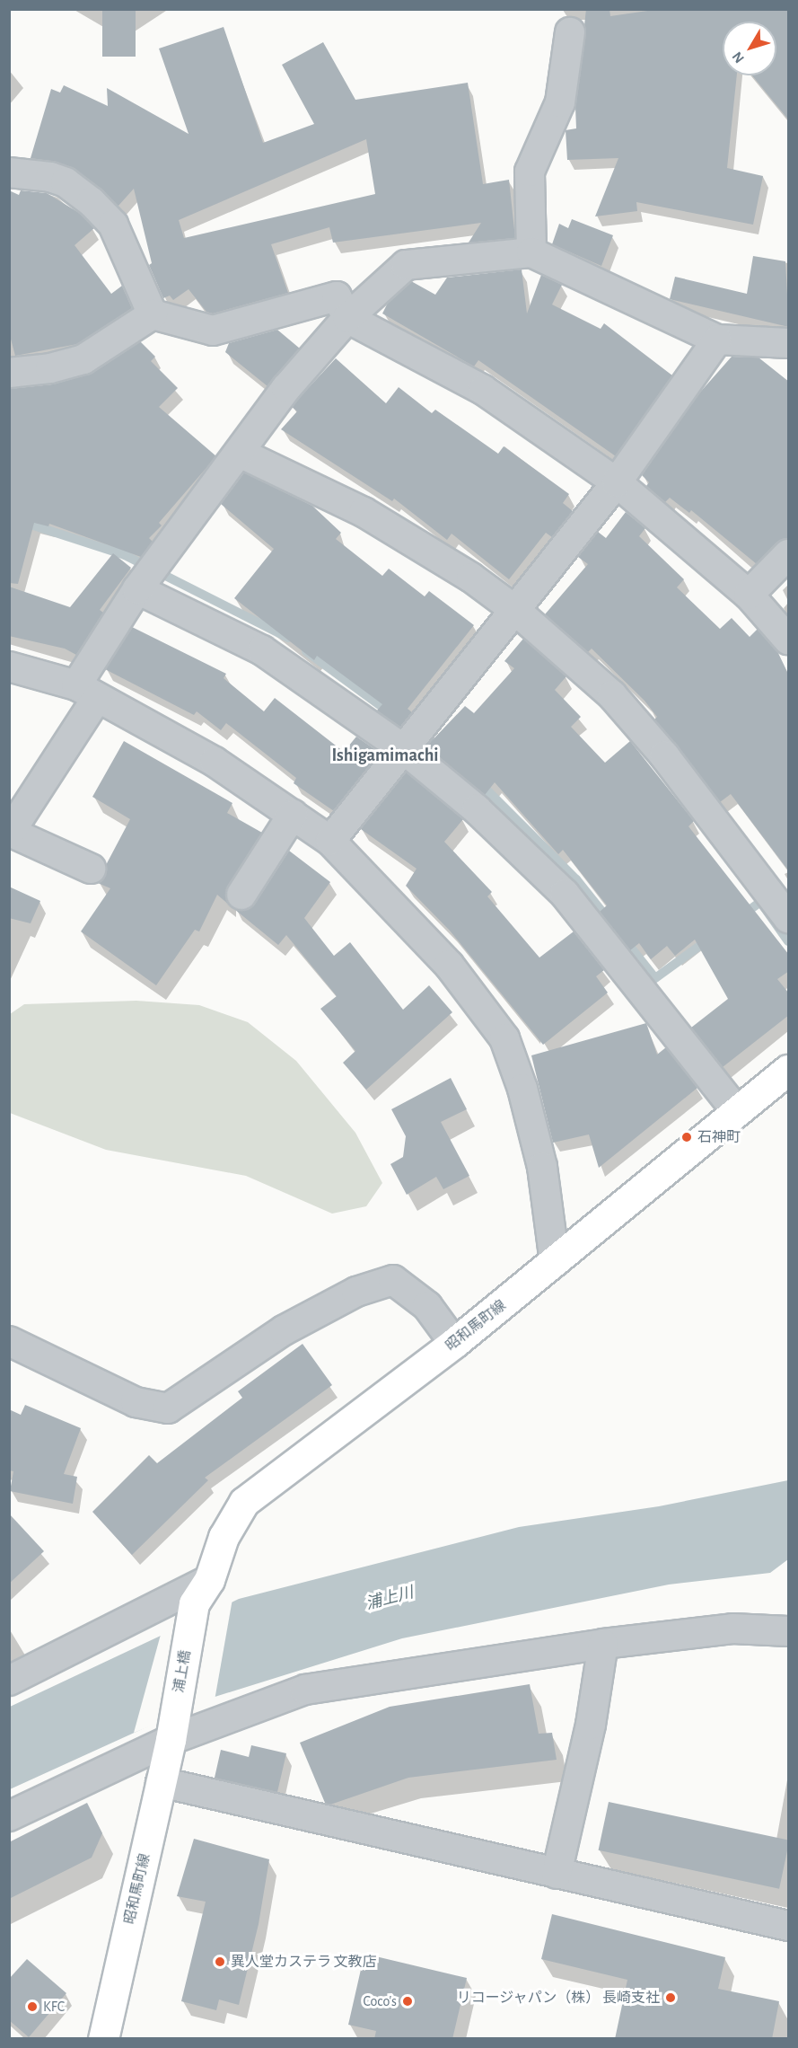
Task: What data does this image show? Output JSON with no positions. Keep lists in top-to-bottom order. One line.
{"streets":{"main road":["昭和馬町線","浦上橋"]},"crossings":[["昭和馬町線","浦上橋"]],"districts":["Ishigamimachi"],"water":["浦上川"],"places":["石神町","異人堂カステラ 文教店","リコージャパン（株） 長崎支社","Coco's","KFC"],"north":"bottom left"}
